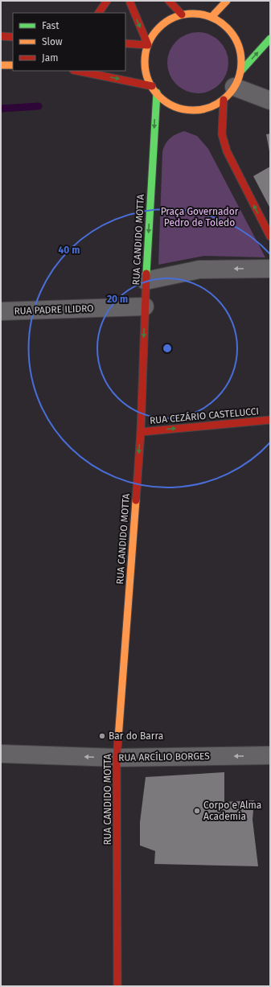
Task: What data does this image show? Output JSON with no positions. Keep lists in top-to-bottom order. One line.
{"streets":{"street":["RUA CANDIDO MOTTA","RUA PADRE ILIDRO","RUA CEZÁRIO CASTELUCCI","RUA ARCÍLIO BORGES"]},"crossings":[["RUA CANDIDO MOTTA","RUA PADRE ILIDRO"],["RUA CANDIDO MOTTA","RUA CEZÁRIO CASTELUCCI"],["RUA CANDIDO MOTTA","RUA ARCÍLIO BORGES"]],"one_way":["RUA CANDIDO MOTTA","RUA CEZÁRIO CASTELUCCI","RUA ARCÍLIO BORGES"],"parks":["Praça Governador Pedro de Toledo"],"places":["Bar do Barra","Corpo e Alma Academia"],"legend":["Fast","Slow","Jam"],"rings":["40 m","20 m"]}
